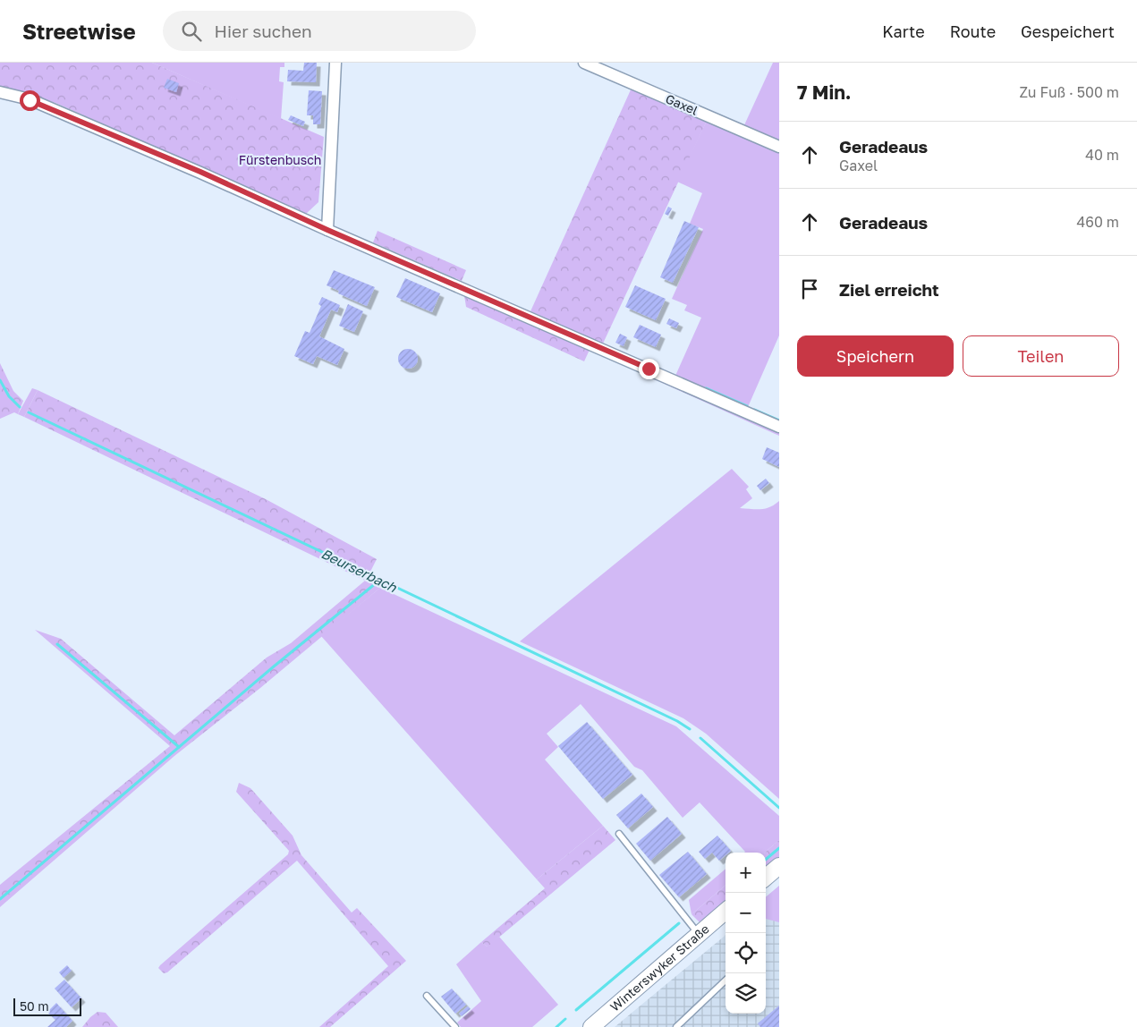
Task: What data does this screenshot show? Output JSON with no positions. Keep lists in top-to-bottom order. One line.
{"streets":{"street":["Gaxel","Winterswyker Straße"]},"water":["Beurserbach"],"parks":["Fürstenbusch"],"scale_bar":"50 m","page":{"header":"Streetwise","search":"Hier suchen","nav":["Karte","Route","Gespeichert"],"heading":["7 Min.","Zu Fuß · 500 m"],"list":[["Geradeaus","Gaxel","40 m"],["Geradeaus","460 m"],"Ziel erreicht"],"buttons":["Speichern","Teilen"],"map_buttons":["+","−"],"scale":"50 m"}}
